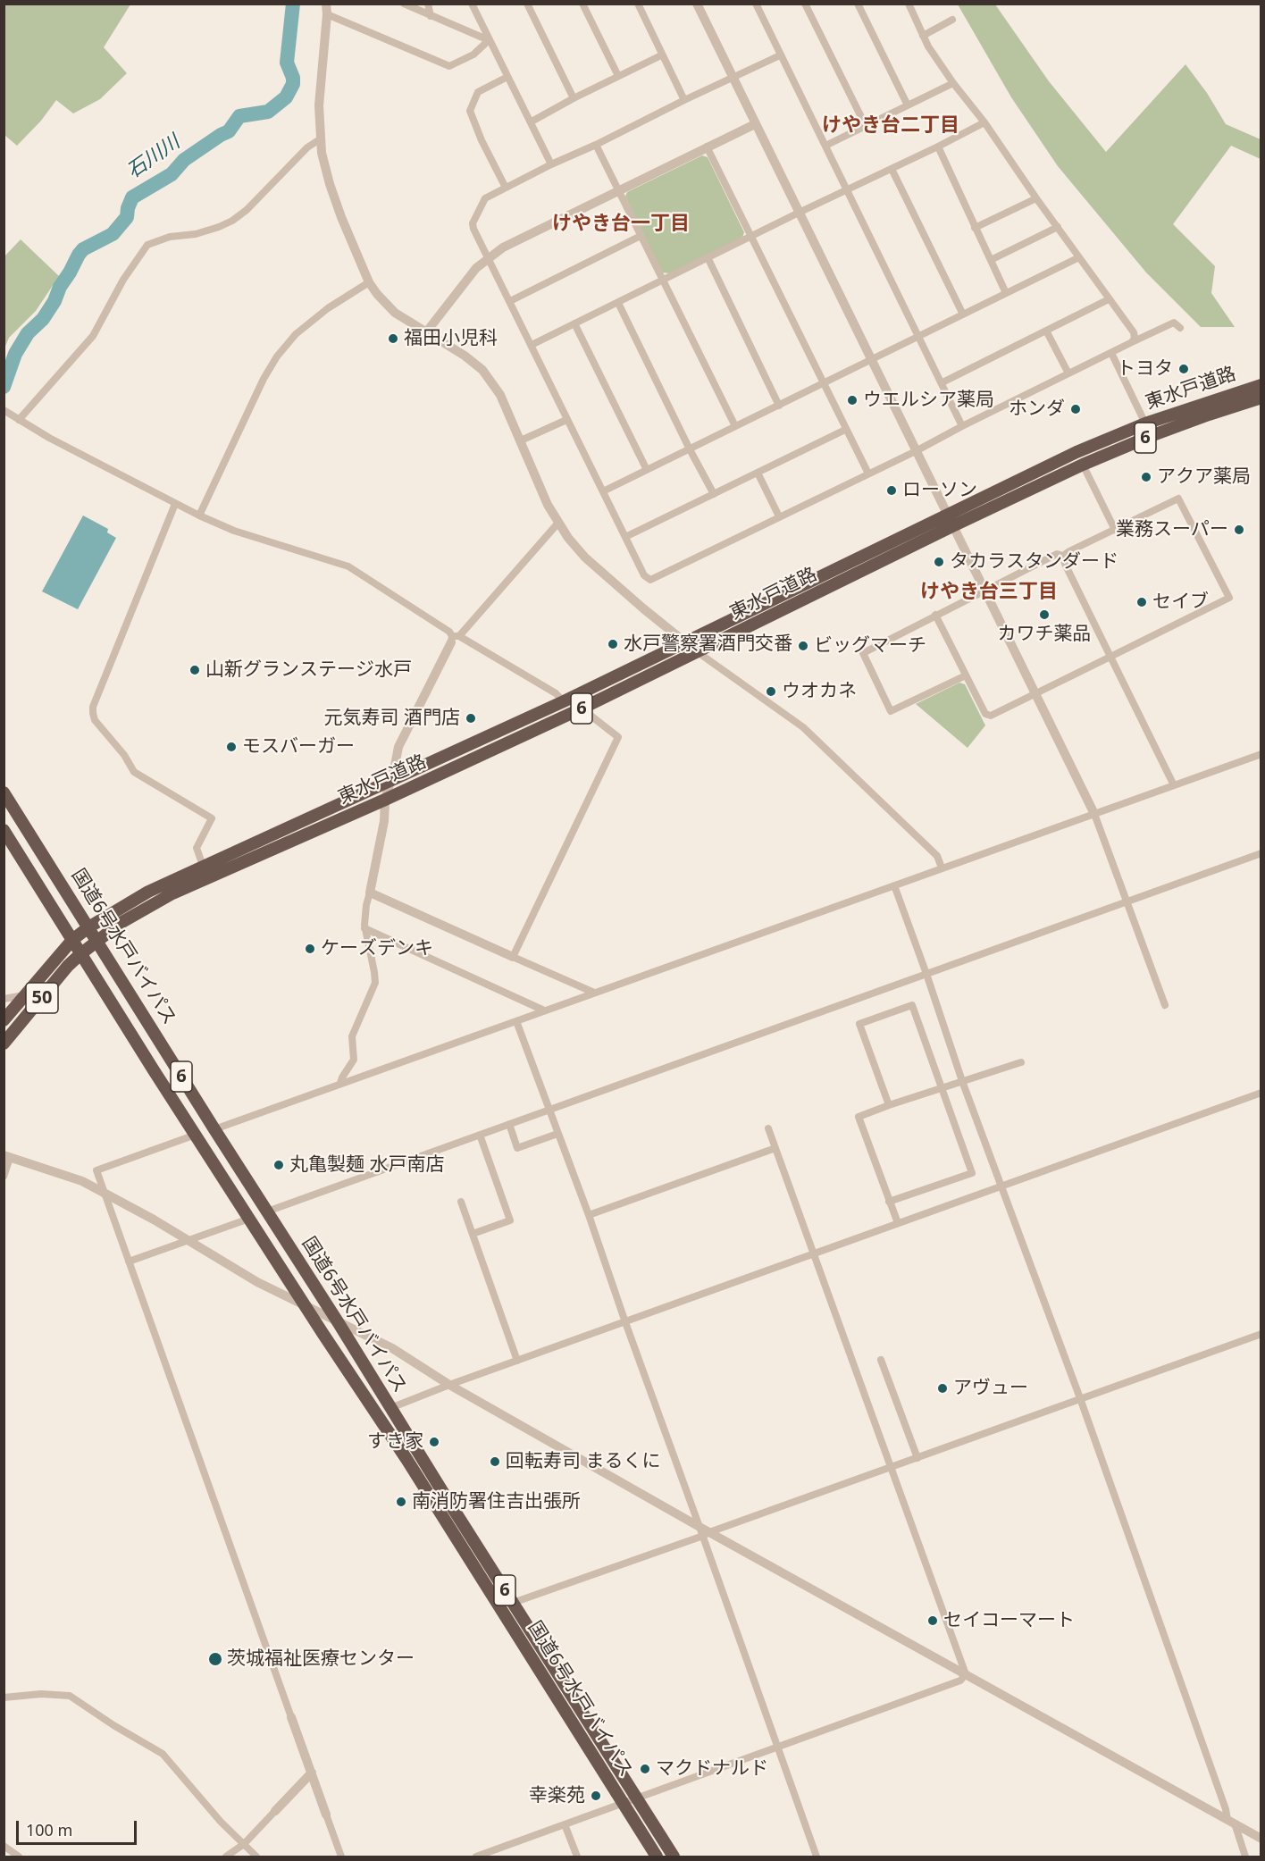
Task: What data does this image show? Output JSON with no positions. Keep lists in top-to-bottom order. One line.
{"streets":{"highway":["東水戸道路","6","国道6号水戸バイパス","50"]},"crossings":[["東水戸道路","国道6号水戸バイパス"],["東水戸道路","50"],["国道6号水戸バイパス","50"]],"districts":["けやき台二丁目","けやき台一丁目","けやき台三丁目"],"water":["石川川"],"places":["福田小児科","トヨタ","ウエルシア薬局","ホンダ","アクア薬局","ローソン","業務スーパー","タカラスタンダード","セイブ","カワチ薬品","水戸警察署酒門交番","ビッグマーチ","山新グランステージ水戸","ウオカネ","元気寿司 酒門店","モスバーガー","ケーズデンキ","丸亀製麺 水戸南店","アヴュー","すき家","回転寿司 まるくに","南消防署住吉出張所","セイコーマート","茨城福祉医療センター","マクドナルド","幸楽苑"],"scale_bar":"100 m"}
